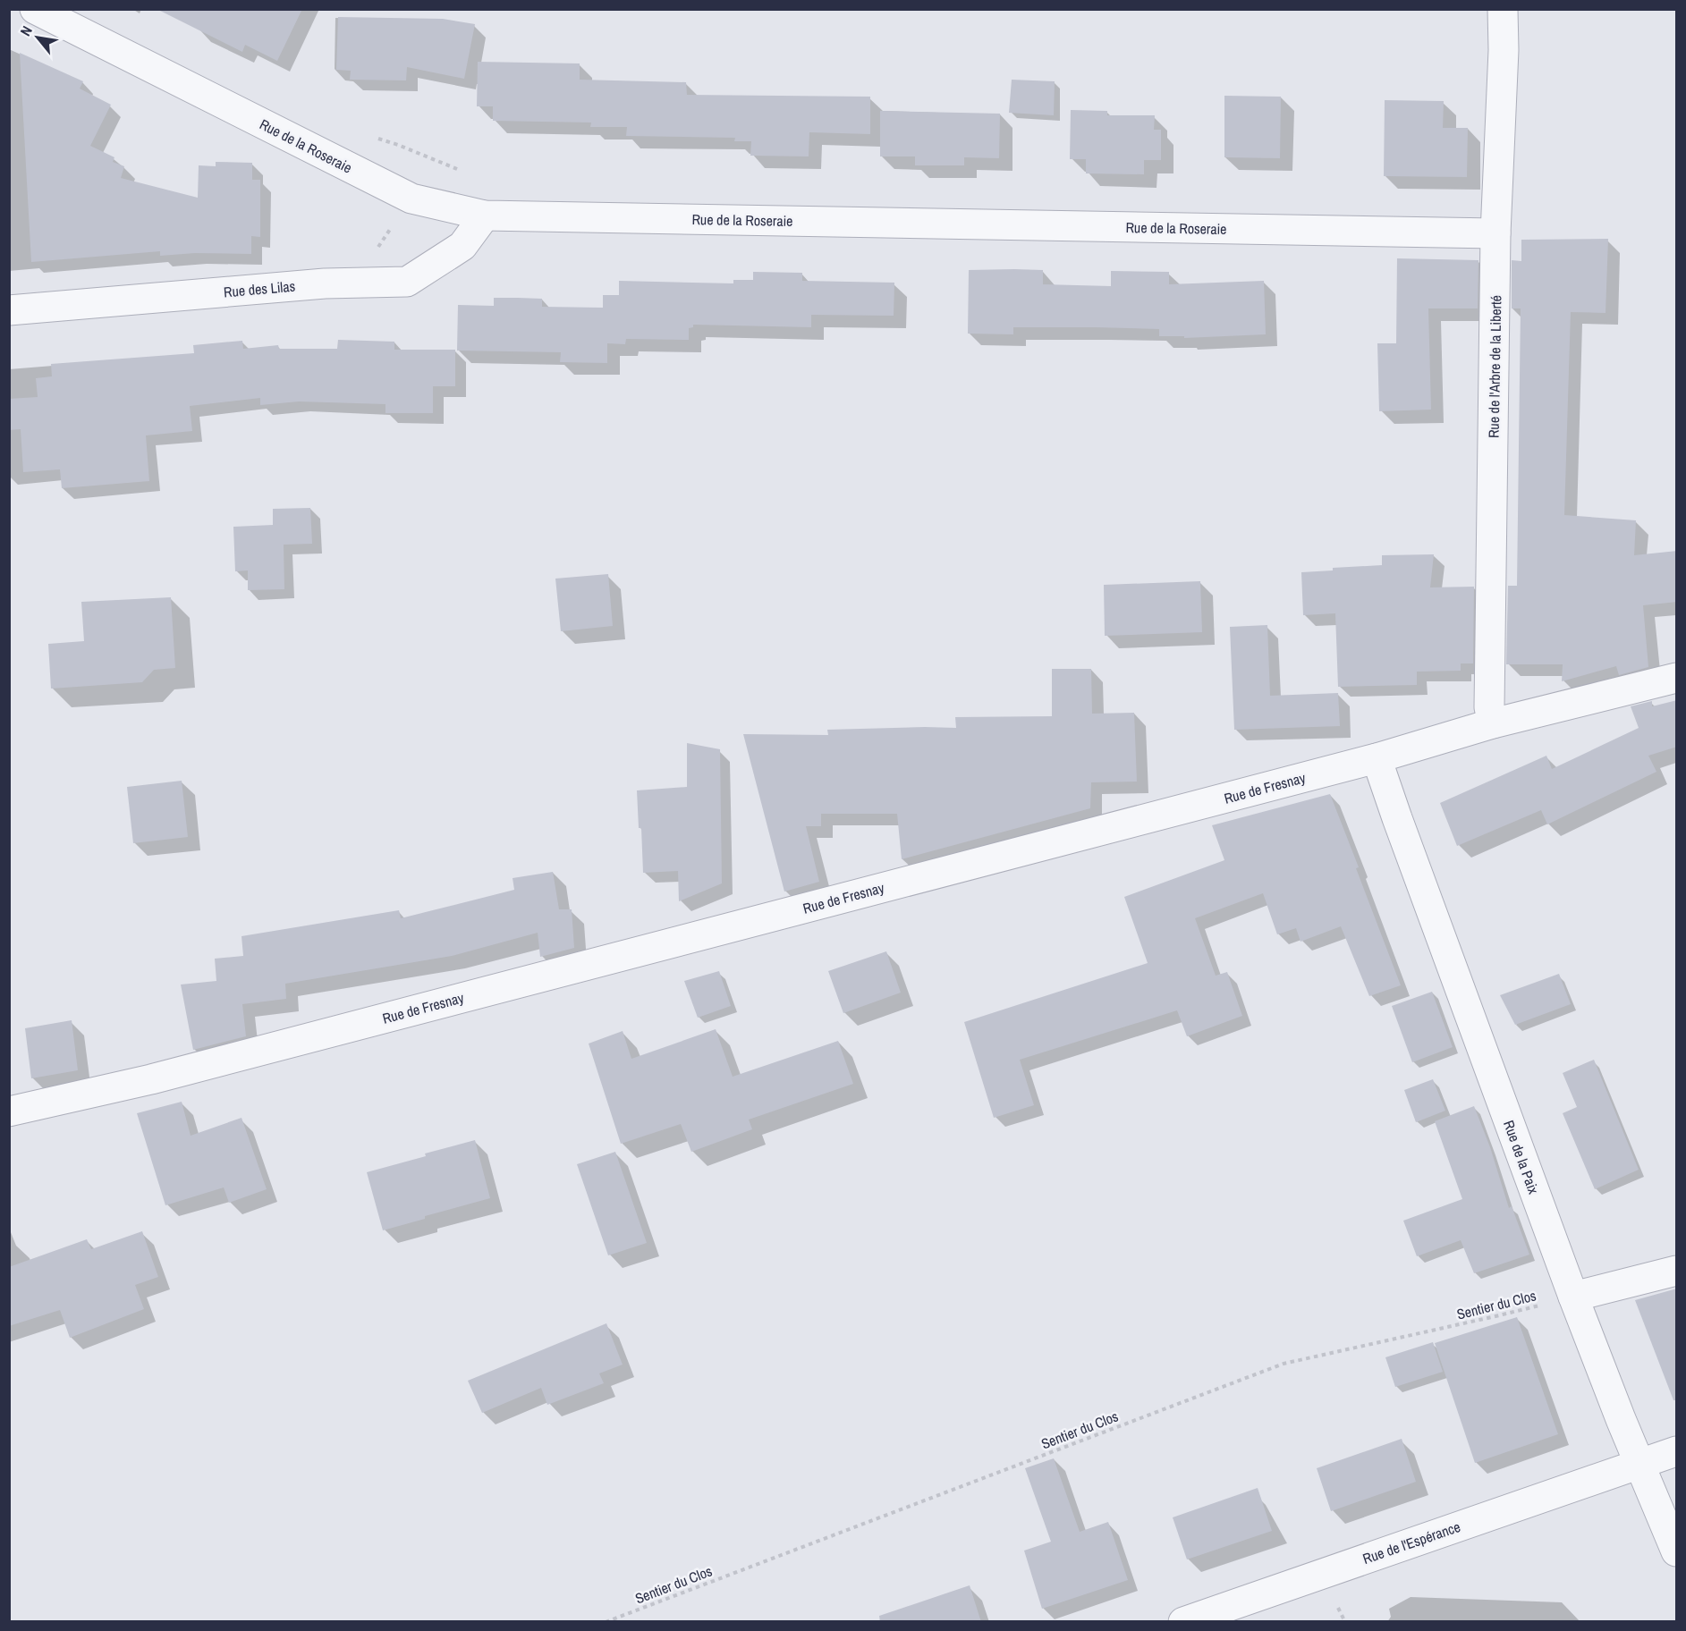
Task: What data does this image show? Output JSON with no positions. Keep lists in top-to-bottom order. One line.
{"streets":{"street":["Rue de la Roseraie","Rue des Lilas","Rue de l'Arbre de la Liberté","Rue de Fresnay","Rue de la Paix","Rue de l'Espérance"],"path":["Sentier du Clos"]},"crossings":[["Rue de la Roseraie","Rue des Lilas"],["Rue de la Roseraie","Rue de l'Arbre de la Liberté"],["Rue de l'Arbre de la Liberté","Rue de Fresnay"],["Rue de Fresnay","Rue de la Paix"],["Rue de la Paix","Sentier du Clos"],["Rue de la Paix","Rue de l'Espérance"]],"north":"top left"}
